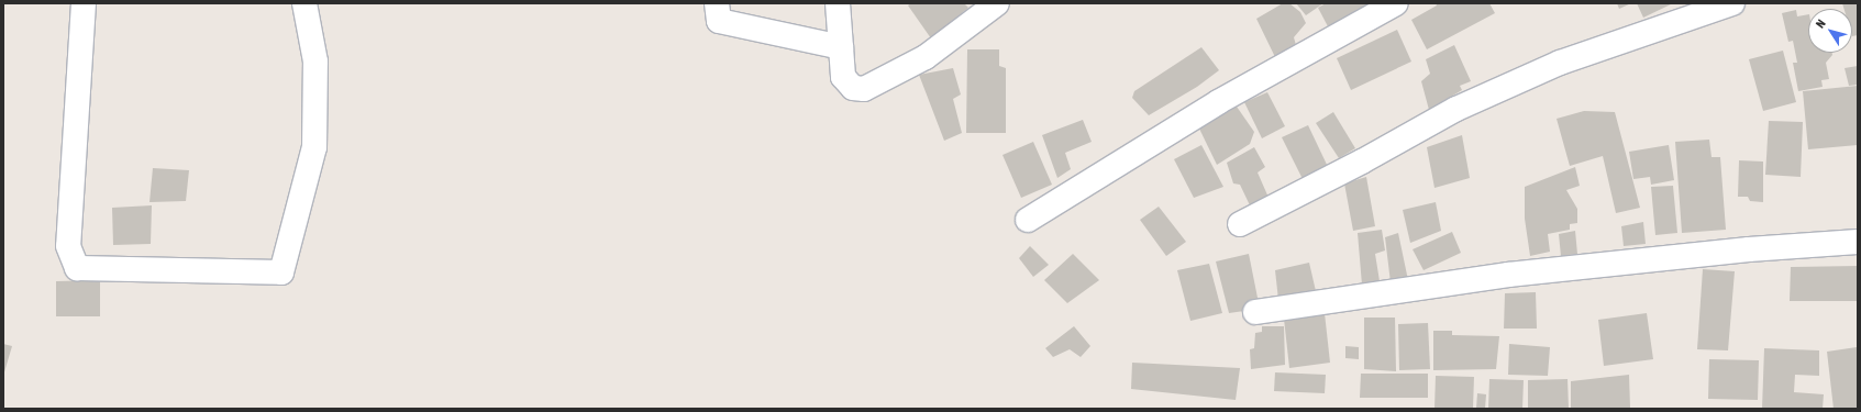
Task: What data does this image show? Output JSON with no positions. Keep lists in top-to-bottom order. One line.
{"north":"top left"}
